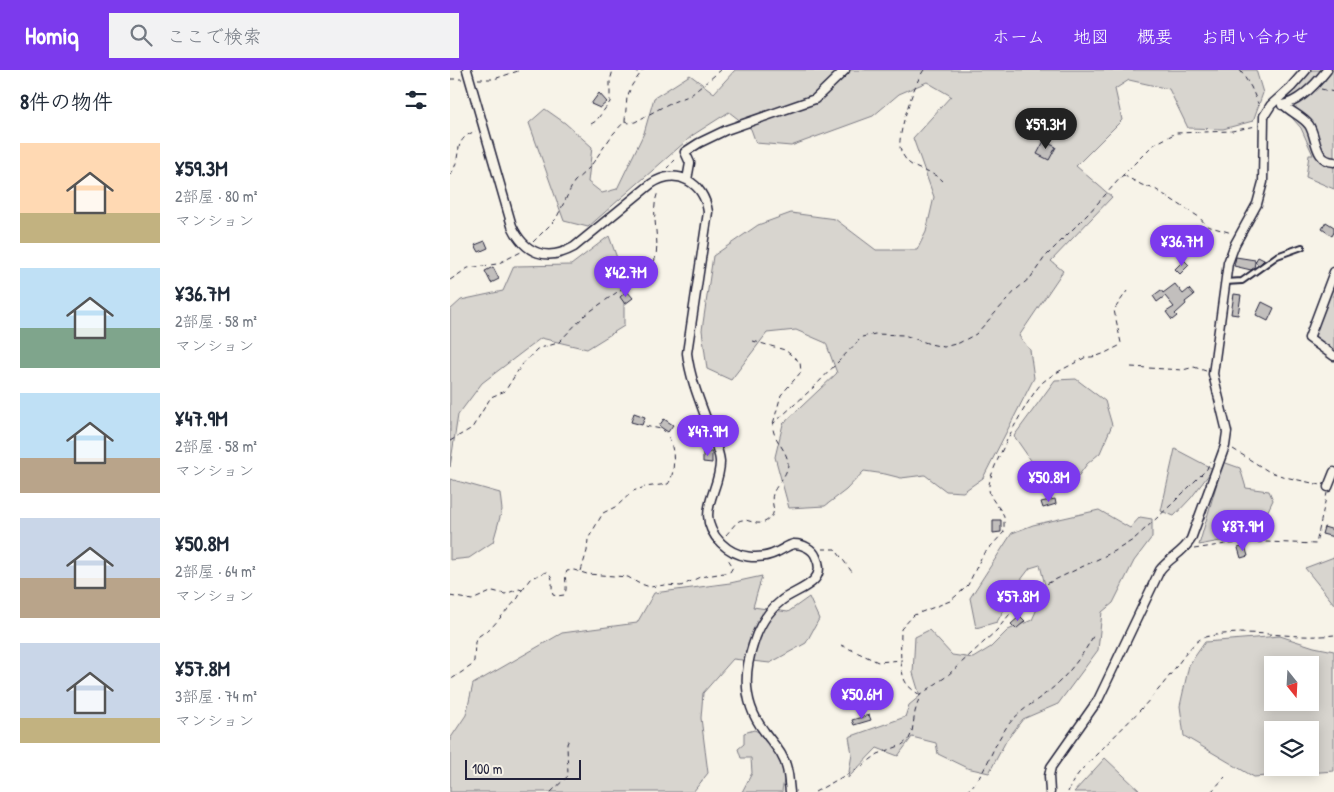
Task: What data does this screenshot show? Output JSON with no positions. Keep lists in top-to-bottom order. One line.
{"scale_bar":"100 m","north":"bottom","page":{"header":"Homiq","search":"ここで検索","nav":["ホーム","地図","概要","お問い合わせ"],"heading":"8件の物件","price":["¥59.3M","¥36.7M","¥42.7M","¥47.9M","¥50.8M","¥87.9M","¥57.8M","¥50.6M"],"list":[{"name":"¥59.3M","note":"2部屋 · 80 m² · マンション"},{"name":"¥36.7M","note":"2部屋 · 58 m² · マンション"},{"name":"¥47.9M","note":"2部屋 · 58 m² · マンション"},{"name":"¥50.8M","note":"2部屋 · 64 m² · マンション"},{"name":"¥57.8M","note":"3部屋 · 74 m² · マンション"}],"scale":"100 m"}}
